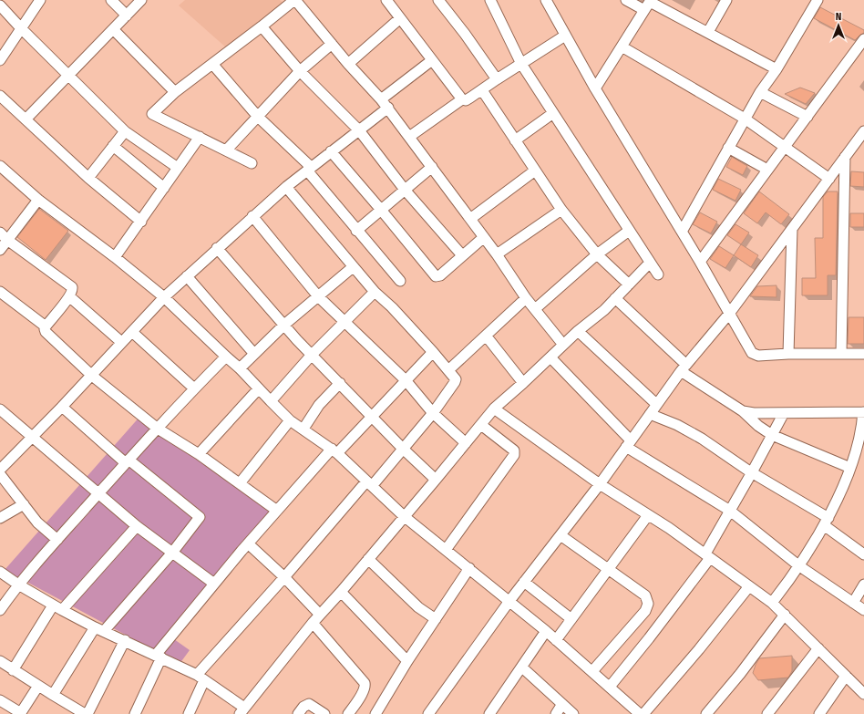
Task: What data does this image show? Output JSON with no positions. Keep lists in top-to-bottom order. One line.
{"north":"top"}
